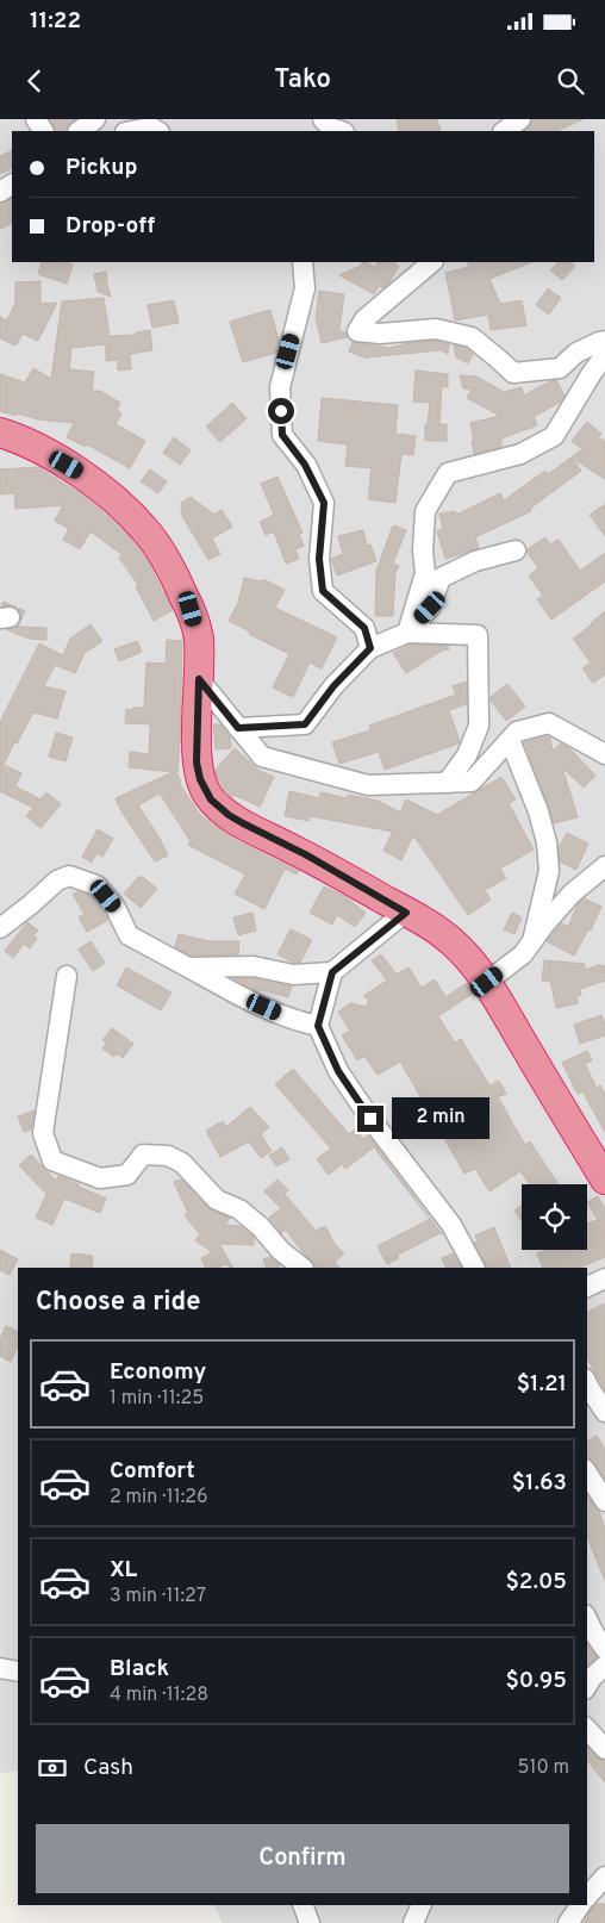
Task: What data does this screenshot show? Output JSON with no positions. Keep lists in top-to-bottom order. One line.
{"page":{"status":"11:22","header":"Tako","banner":["Pickup","Drop-off"],"bubble":"2 min","heading":"Choose a ride","list":[{"name":"Economy","note":"1 min · 11:25","value":"$1.21"},{"name":"Comfort","note":"2 min · 11:26","value":"$1.63"},{"name":"XL","note":"3 min · 11:27","value":"$2.05"},{"name":"Black","note":"4 min · 11:28","value":"$0.95"}],"pay":["Cash","510 m"],"buttons":"Confirm"}}
